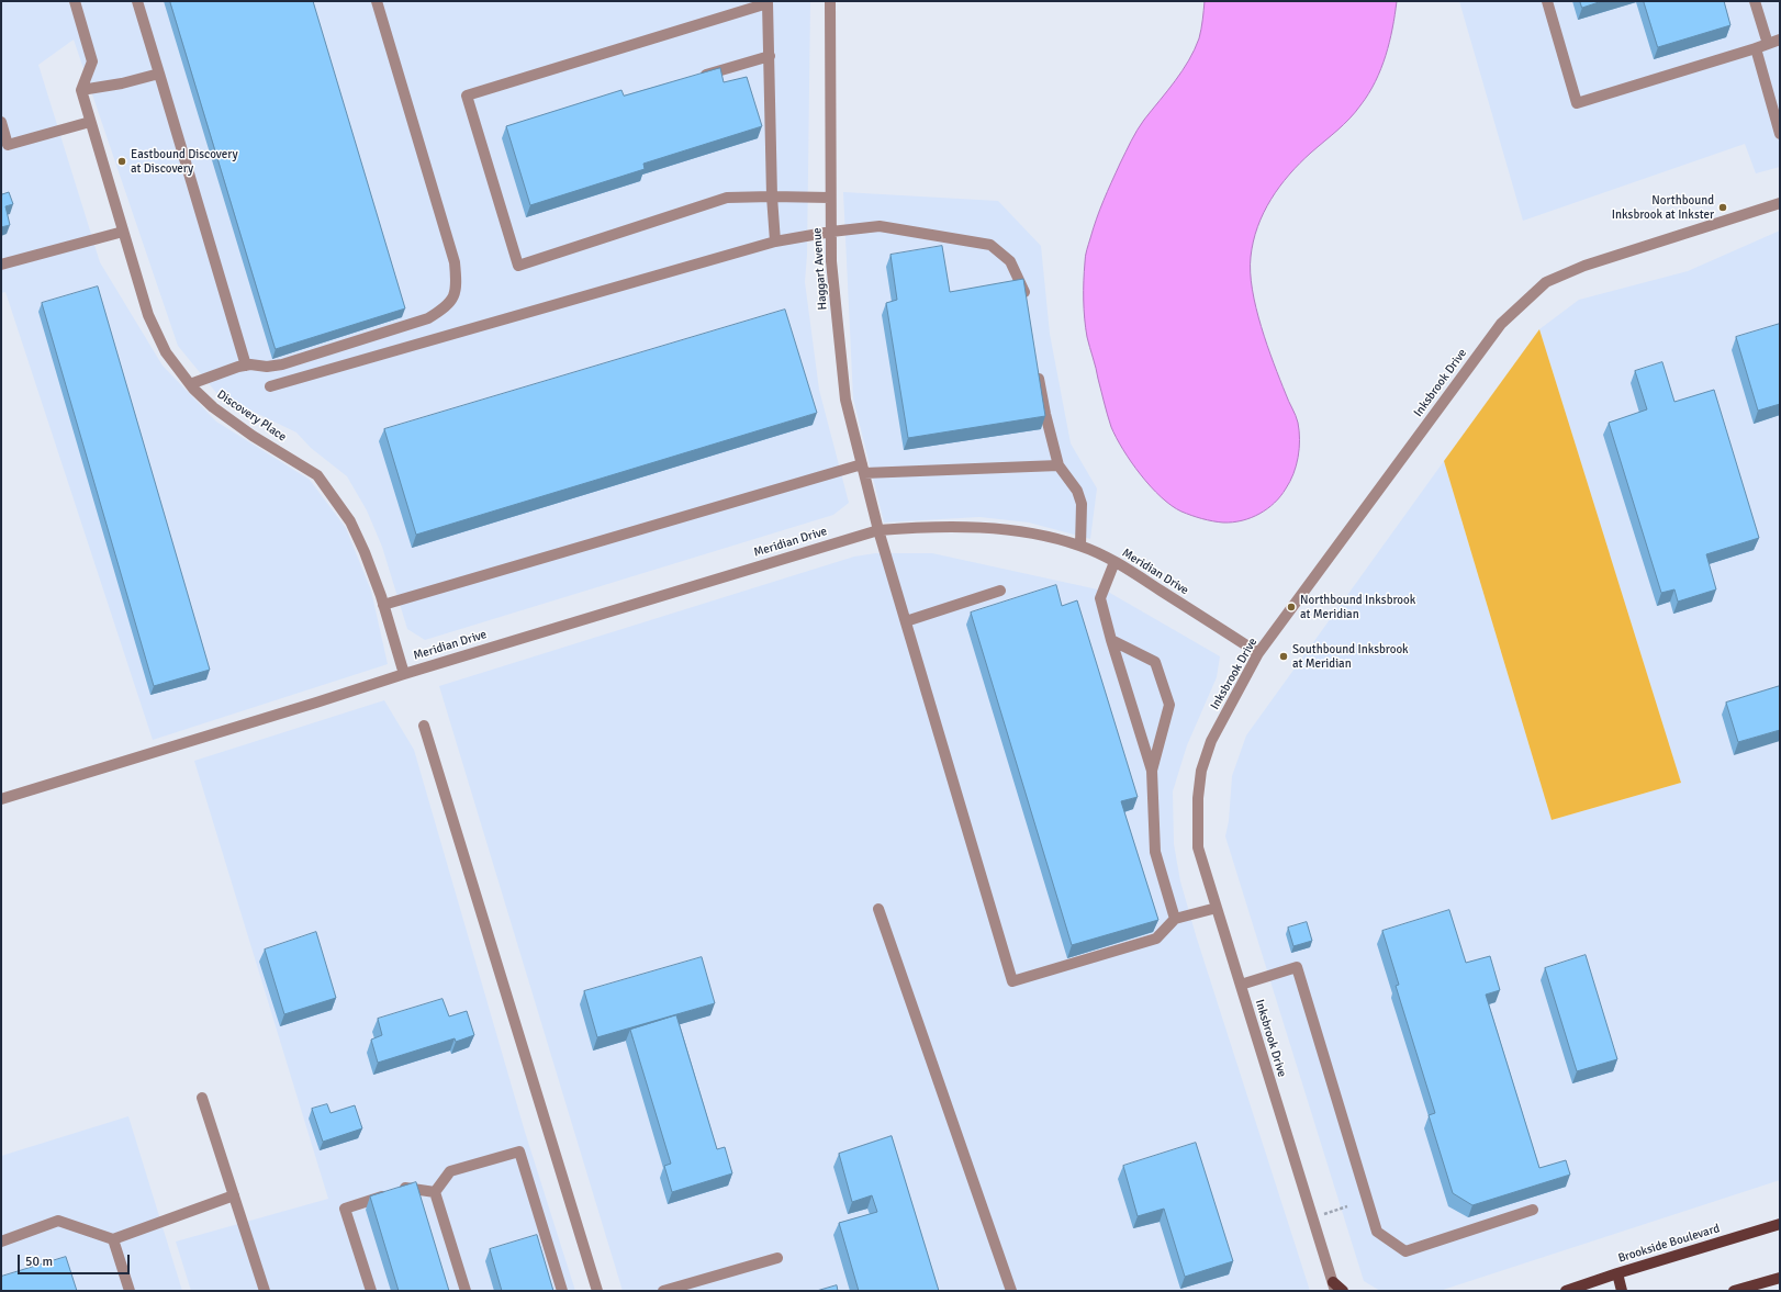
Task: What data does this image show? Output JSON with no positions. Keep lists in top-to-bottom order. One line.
{"streets":{"main road":["Brookside Boulevard"],"street":["Haggart Avenue","Inksbrook Drive","Discovery Place","Meridian Drive"]},"crossings":[["Haggart Avenue","Meridian Drive"],["Inksbrook Drive","Meridian Drive"],["Discovery Place","Meridian Drive"]],"places":["Eastbound Discovery at Discovery","Northbound Inksbrook at Inkster","Northbound Inksbrook at Meridian","Southbound Inksbrook at Meridian"],"scale_bar":"50 m"}
